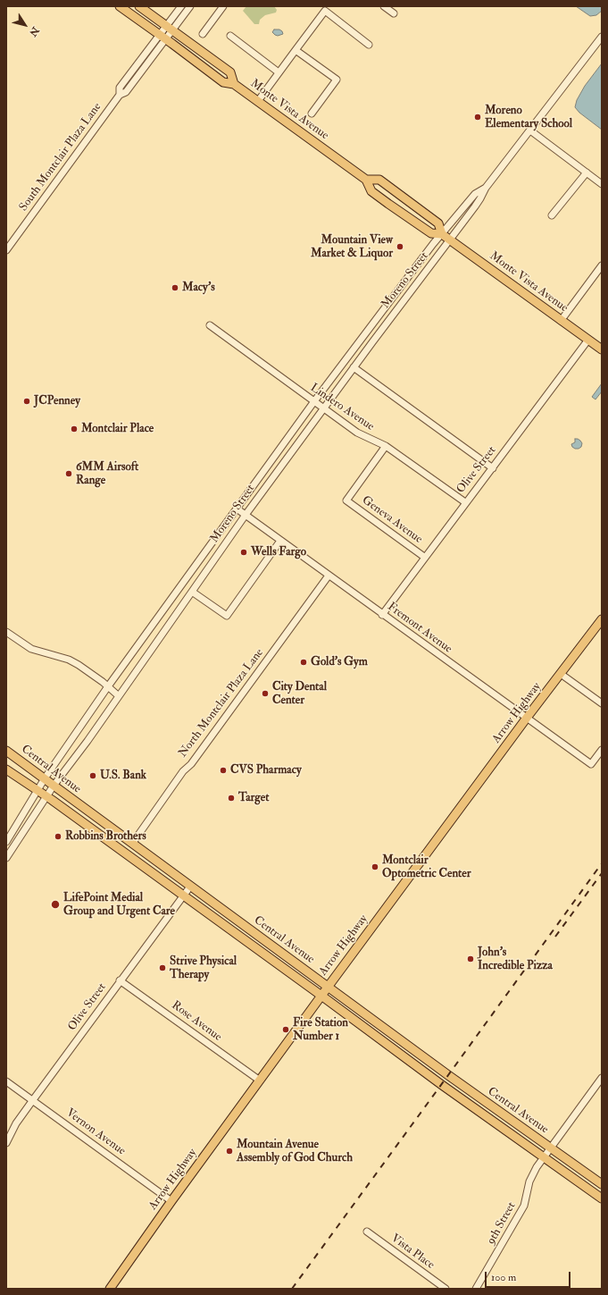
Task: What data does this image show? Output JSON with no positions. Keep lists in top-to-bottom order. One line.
{"streets":{"main road":["Monte Vista Avenue","Arrow Highway","Central Avenue"],"street":["South Montclair Plaza Lane","Moreno Street","Lindero Avenue","Olive Street","Geneva Avenue","Fremont Avenue","North Montclair Plaza Lane","Rose Avenue","Vernon Avenue","9th Street","Vista Place"]},"crossings":[["Monte Vista Avenue","South Montclair Plaza Lane"],["Monte Vista Avenue","Moreno Street"],["Monte Vista Avenue","Olive Street"],["Moreno Street","Lindero Avenue"],["Moreno Street","Fremont Avenue"],["Moreno Street","Central Avenue"],["Lindero Avenue","Olive Street"],["Lindero Avenue","Geneva Avenue"],["Olive Street","Geneva Avenue"],["Olive Street","Fremont Avenue"],["Olive Street","Central Avenue"],["Olive Street","Rose Avenue"],["Olive Street","Vernon Avenue"],["Fremont Avenue","North Montclair Plaza Lane"],["Fremont Avenue","Arrow Highway"],["North Montclair Plaza Lane","Central Avenue"],["Arrow Highway","Central Avenue"],["Arrow Highway","Rose Avenue"],["Arrow Highway","Vernon Avenue"],["Central Avenue","9th Street"]],"places":["Moreno Elementary School","Mountain View Market & Liquor","Macy's","JCPenney","Montclair Place","6MM Airsoft Range","Wells Fargo","Gold's Gym","City Dental Center","CVS Pharmacy","U.S. Bank","Target","Robbins Brothers","Montclair Optometric Center","LifePoint Medial Group and Urgent Care","John's Incredible Pizza","Strive Physical Therapy","Fire Station Number 1","Mountain Avenue Assembly of God Church"],"scale_bar":"100 m","north":"bottom right"}
